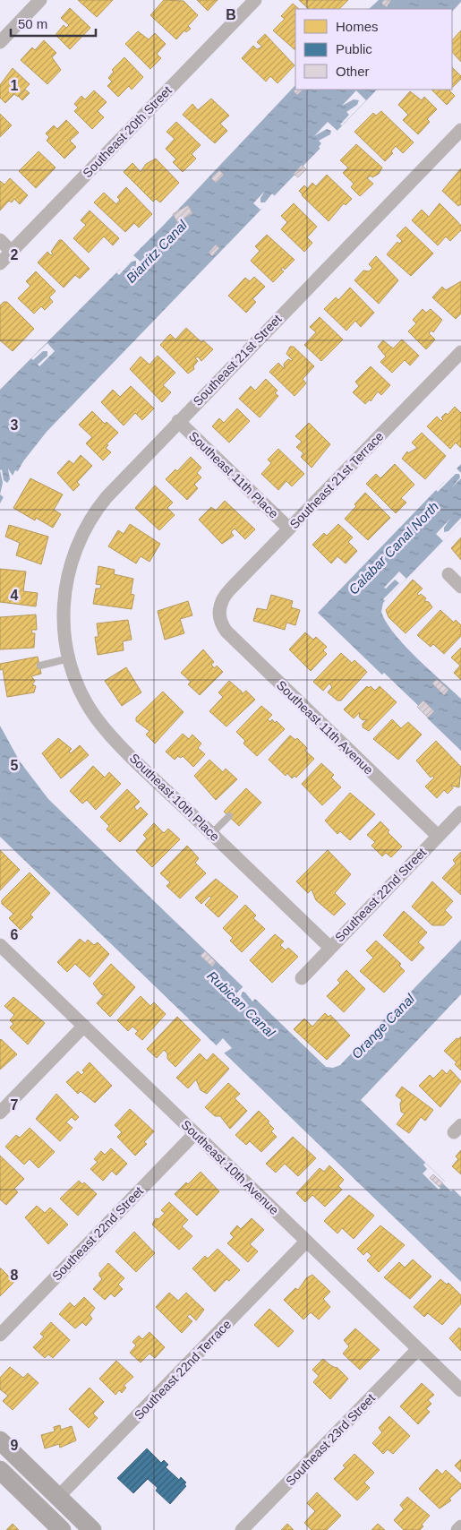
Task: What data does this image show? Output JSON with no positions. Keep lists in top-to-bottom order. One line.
{"streets":{"street":["Southeast 20th Street","Southeast 21st Street","Southeast 11th Place","Southeast 21st Terrace","Southeast 11th Avenue","Southeast 10th Place","Southeast 22nd Street","Southeast 10th Avenue","Southeast 22nd Terrace","Southeast 23rd Street"]},"crossings":[["Southeast 21st Street","Southeast 11th Place"],["Southeast 21st Street","Southeast 10th Place"],["Southeast 11th Place","Southeast 21st Terrace"],["Southeast 21st Terrace","Southeast 11th Avenue"],["Southeast 11th Avenue","Southeast 22nd Street"],["Southeast 10th Place","Southeast 22nd Street"],["Southeast 22nd Street","Southeast 10th Avenue"],["Southeast 10th Avenue","Southeast 22nd Terrace"],["Southeast 10th Avenue","Southeast 23rd Street"]],"water":["Biarritz Canal","Calabar Canal North","Rubican Canal","Orange Canal"],"legend":["Homes","Public","Other"],"scale_bar":"50 m","grid":{"columns":["B"],"rows":["1","2","3","4","5","6","7","8","9"]}}
